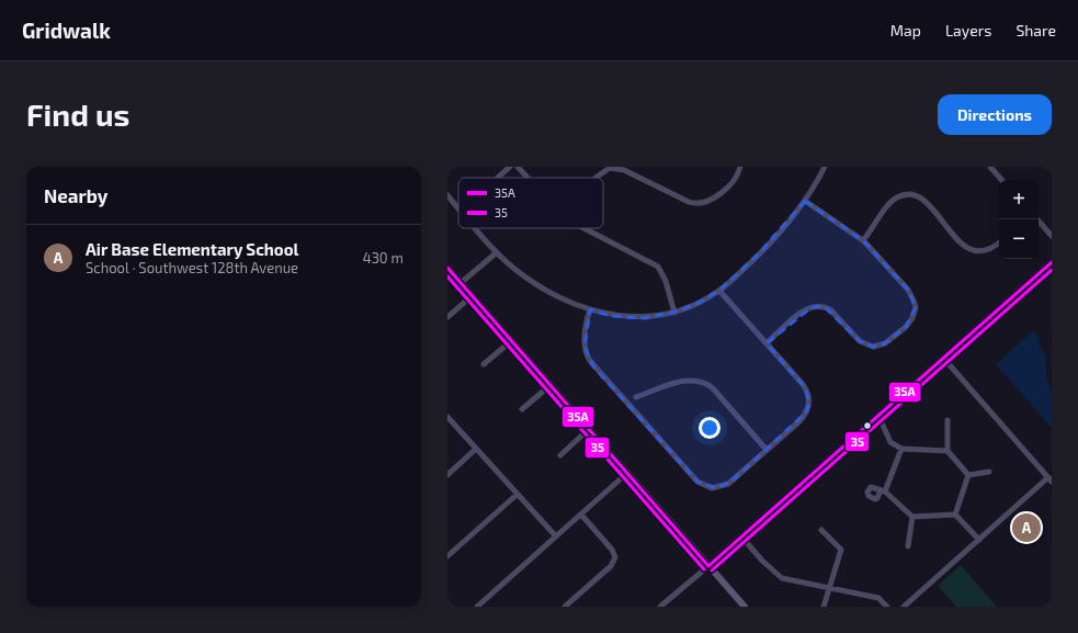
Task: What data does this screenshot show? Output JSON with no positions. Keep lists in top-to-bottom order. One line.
{"lines":["transit line 35A","transit line 35"],"legend":["35A","35"],"page":{"header":"Gridwalk","nav":["Map","Layers","Share"],"buttons":"Directions","title":"Find us","heading":"Nearby","map_buttons":["+","−"],"list":[{"mark":"A","name":"Air Base Elementary School","note":"School · Southwest 128th Avenue","value":"430 m"}],"pins":"A"}}
